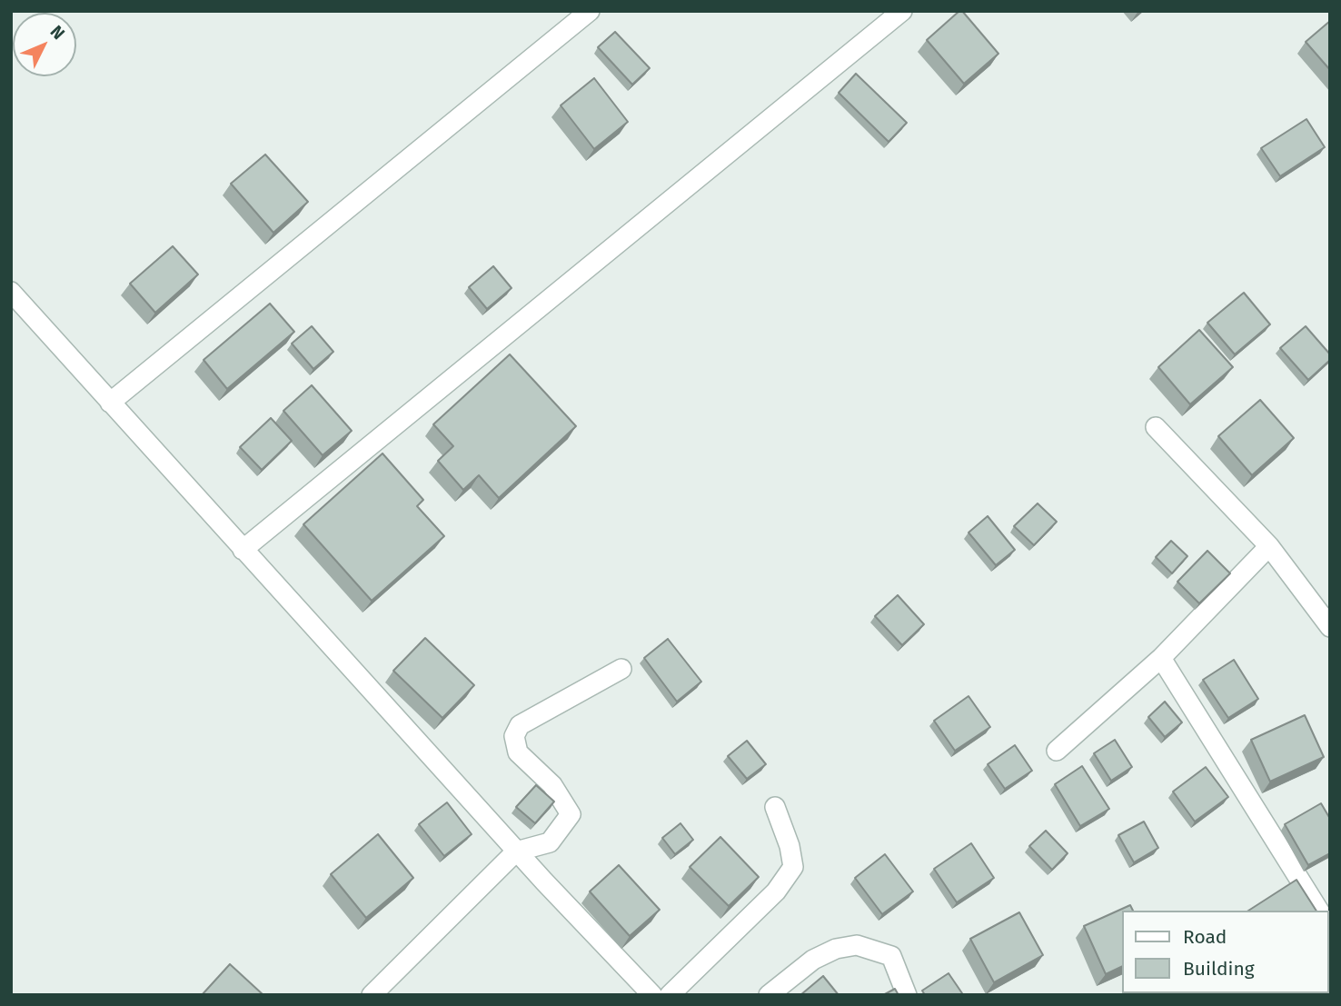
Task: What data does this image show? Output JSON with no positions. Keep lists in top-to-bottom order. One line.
{"legend":["Road","Building"],"north":"top right"}
